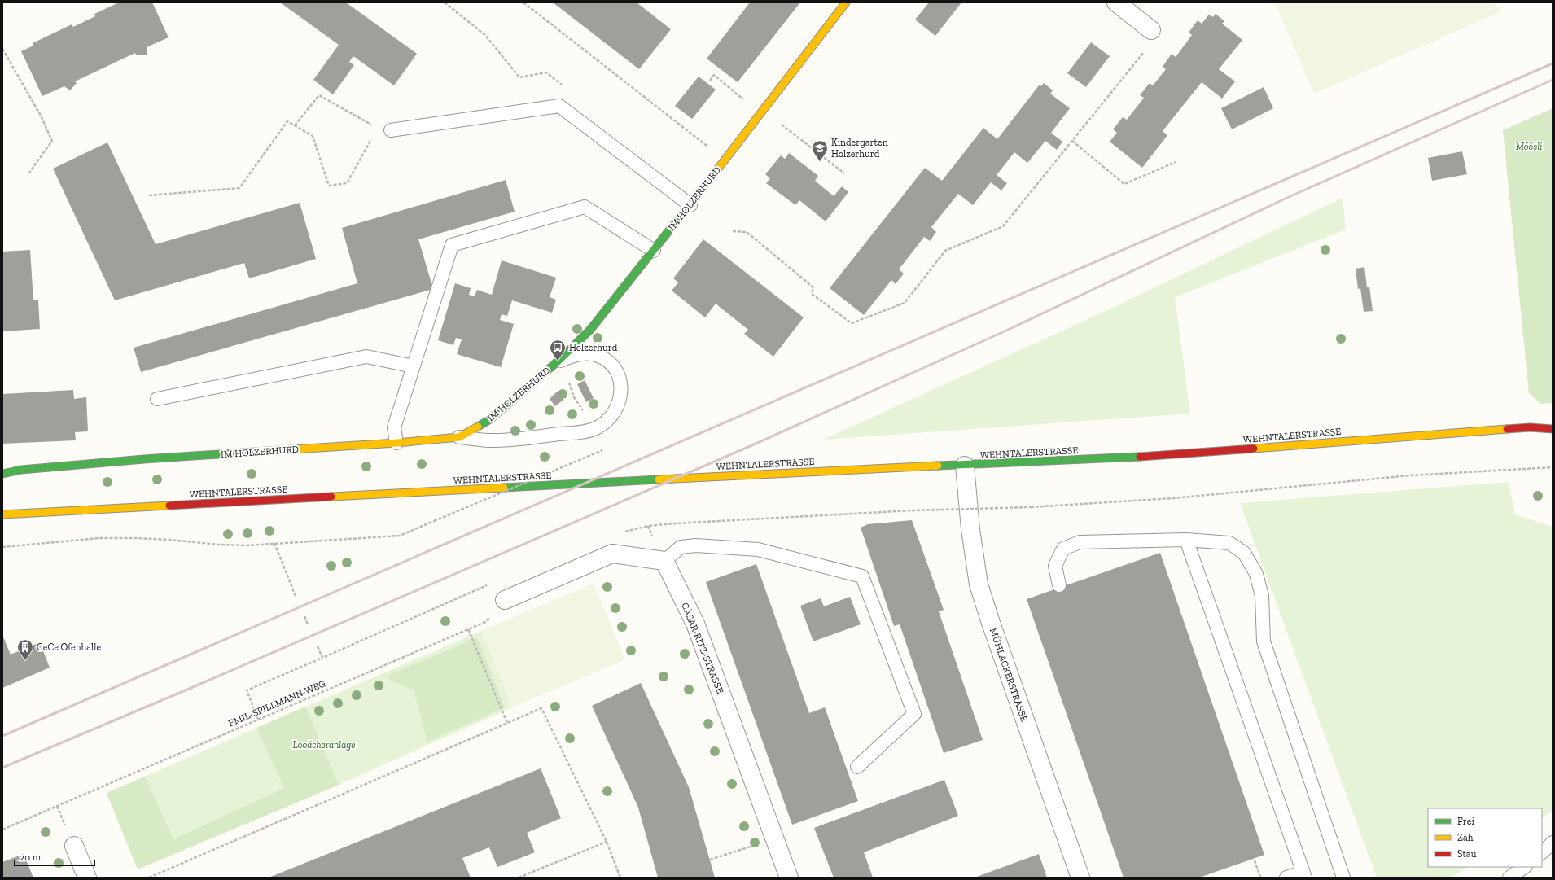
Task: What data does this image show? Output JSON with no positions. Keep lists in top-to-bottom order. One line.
{"streets":{"main road":["IM HOLZERHURD","WEHNTALERSTRASSE"],"street":["CÄSAR-RITZ-STRASSE","MÜHLACKERSTRASSE"],"path":["EMIL-SPILLMANN-WEG"]},"crossings":[["WEHNTALERSTRASSE","MÜHLACKERSTRASSE"]],"parks":["Möösli","Looächeranlage"],"places":{"school or university":["Kindergarten Holzerhurd"],"bus stop":["Holzerhurd"],"building":["CeCe Ofenhalle"]},"legend":["Frei","Zäh","Stau"],"scale_bar":"20 m"}
